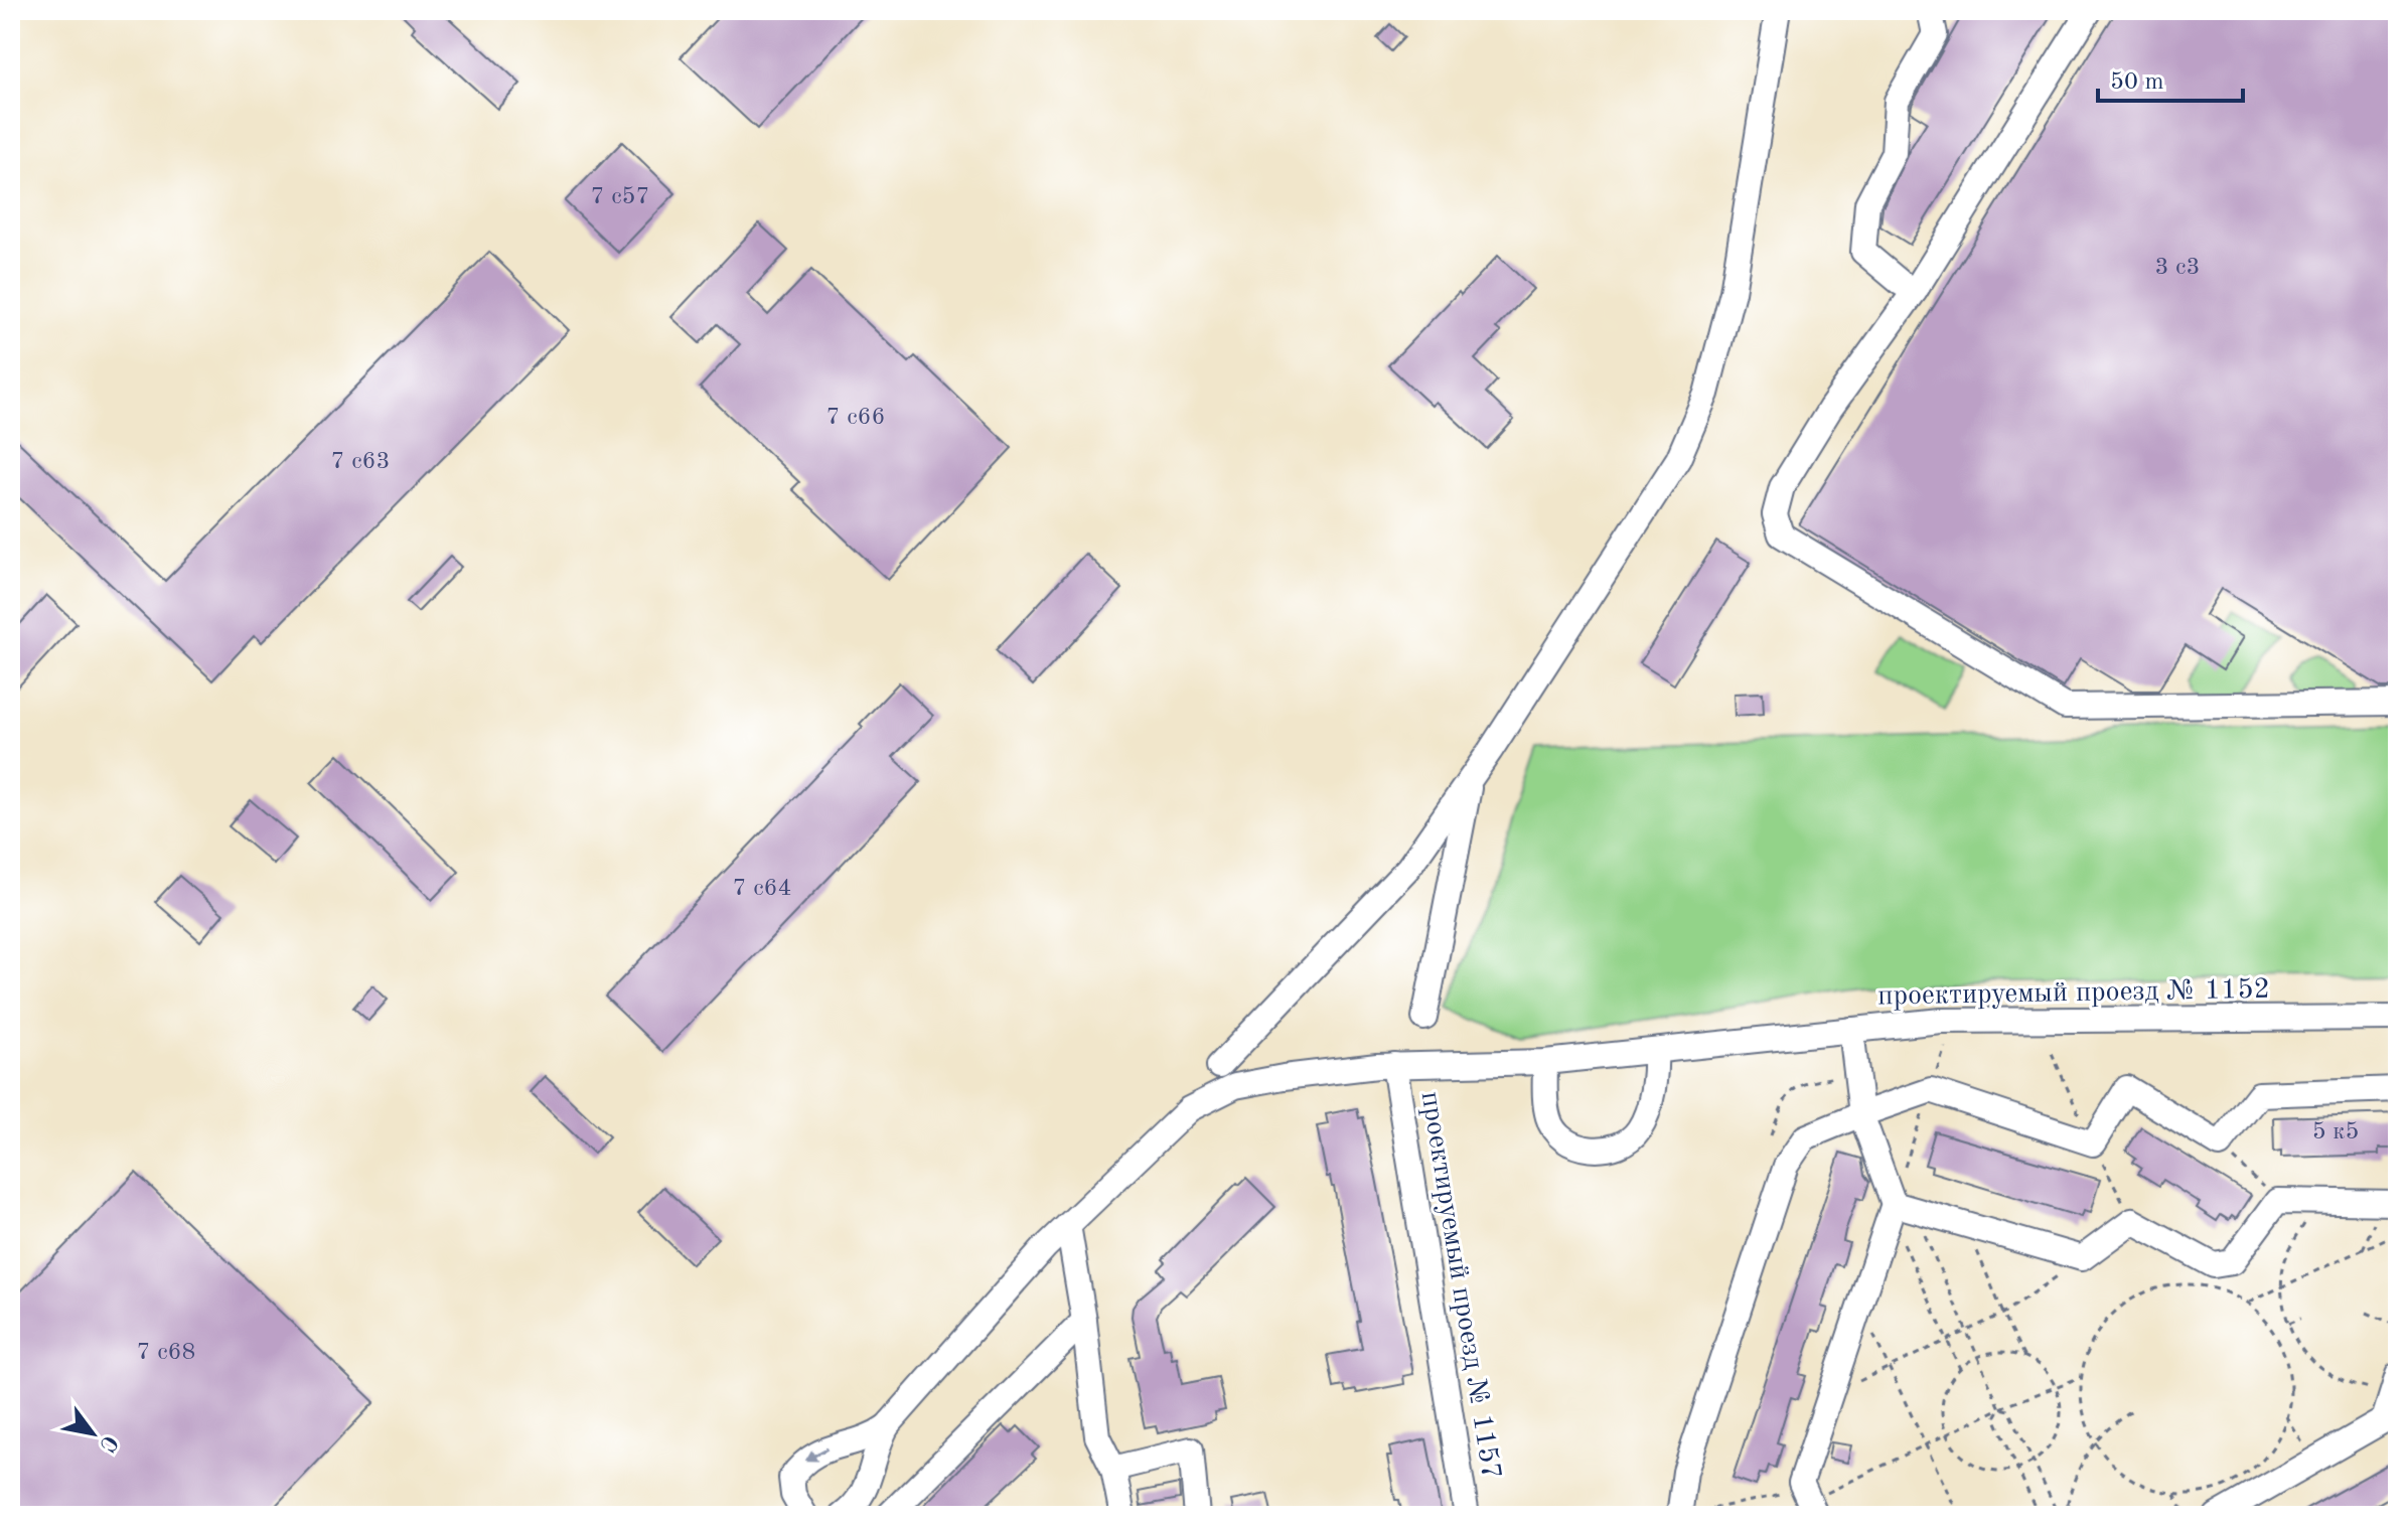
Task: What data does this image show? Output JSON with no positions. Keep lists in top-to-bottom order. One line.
{"streets":{"street":["проектируемый проезд № 1152","проектируемый проезд № 1157"]},"crossings":[["проектируемый проезд № 1152","проектируемый проезд № 1157"]],"house_numbers":["7 с57","3 с3","7 с66","7 с63","7 с64","5 к5","7 с68"],"scale_bar":"50 m","north":"bottom right"}
